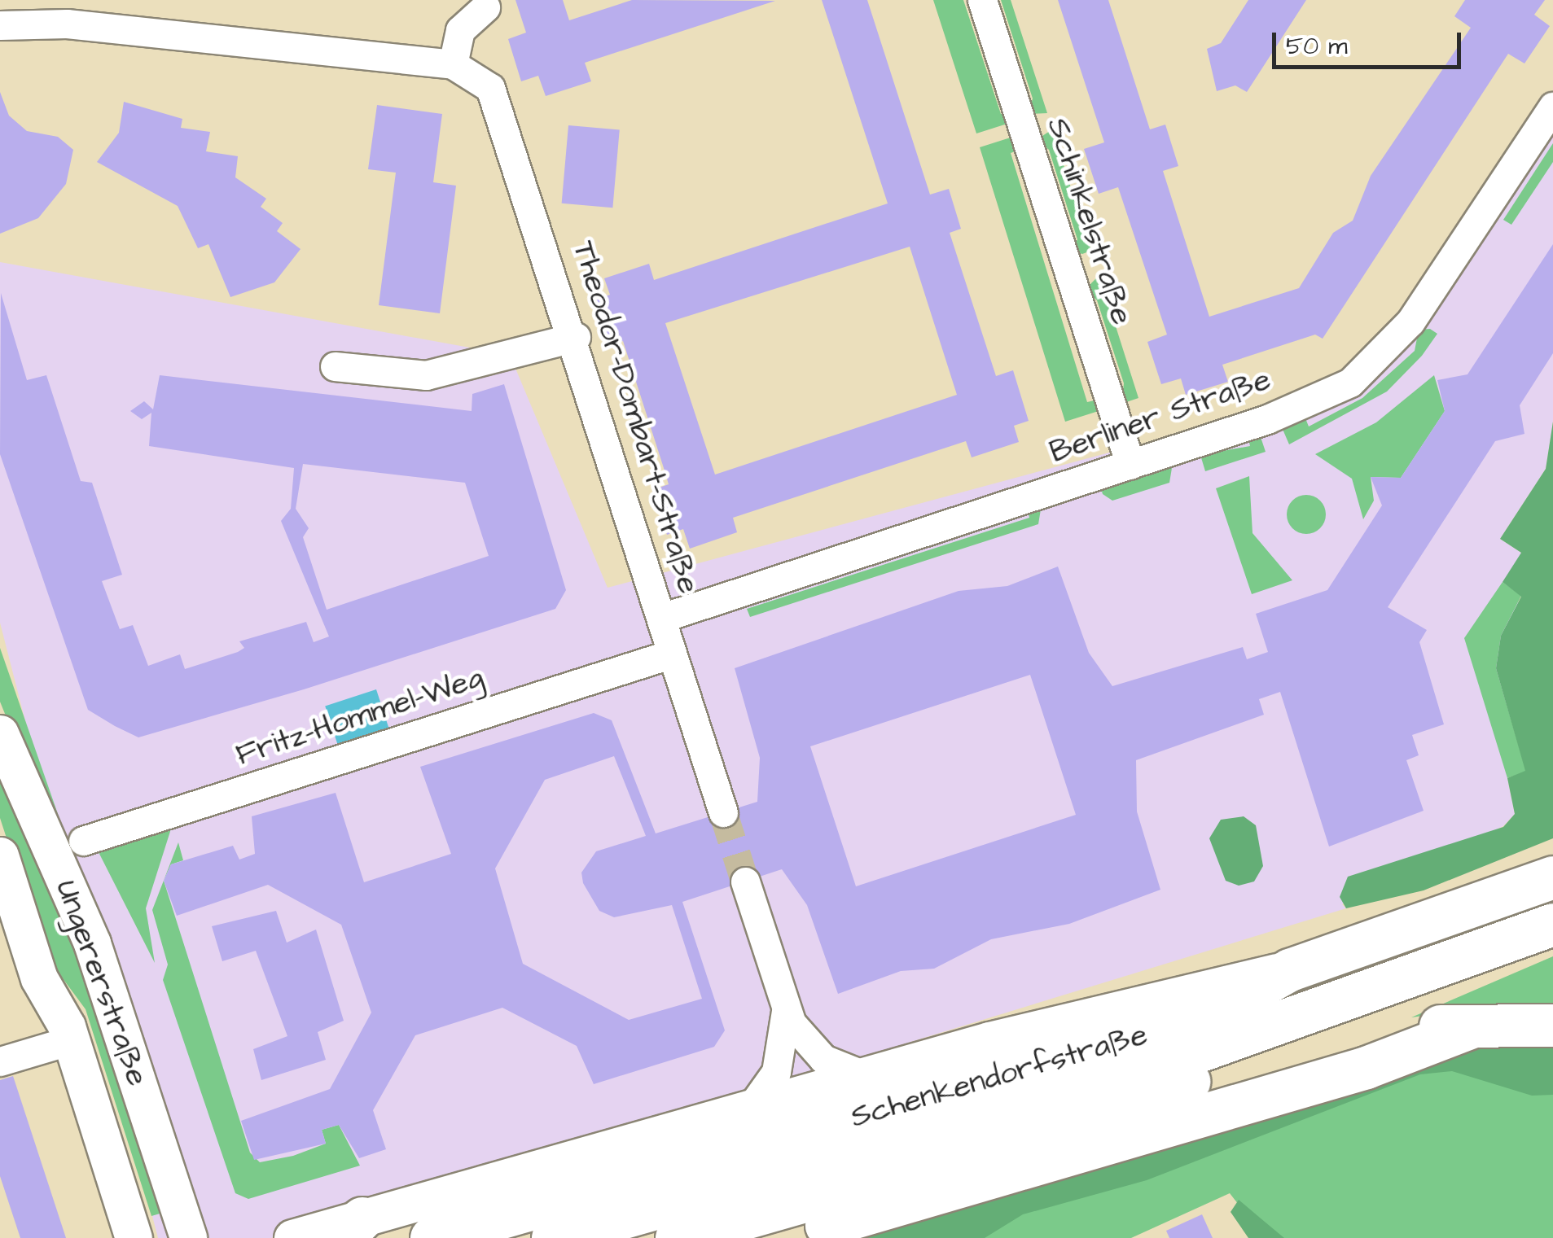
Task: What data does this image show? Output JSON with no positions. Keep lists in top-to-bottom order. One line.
{"streets":{"highway":["Schenkendorfstraße"],"main road":["Ungererstraße"],"street":["Schinkelstraße","Berliner Straße","Theodor-Dombart-Straße","Fritz-Hommel-Weg"]},"crossings":[["Schinkelstraße","Berliner Straße"],["Berliner Straße","Theodor-Dombart-Straße"]],"scale_bar":"50 m"}
